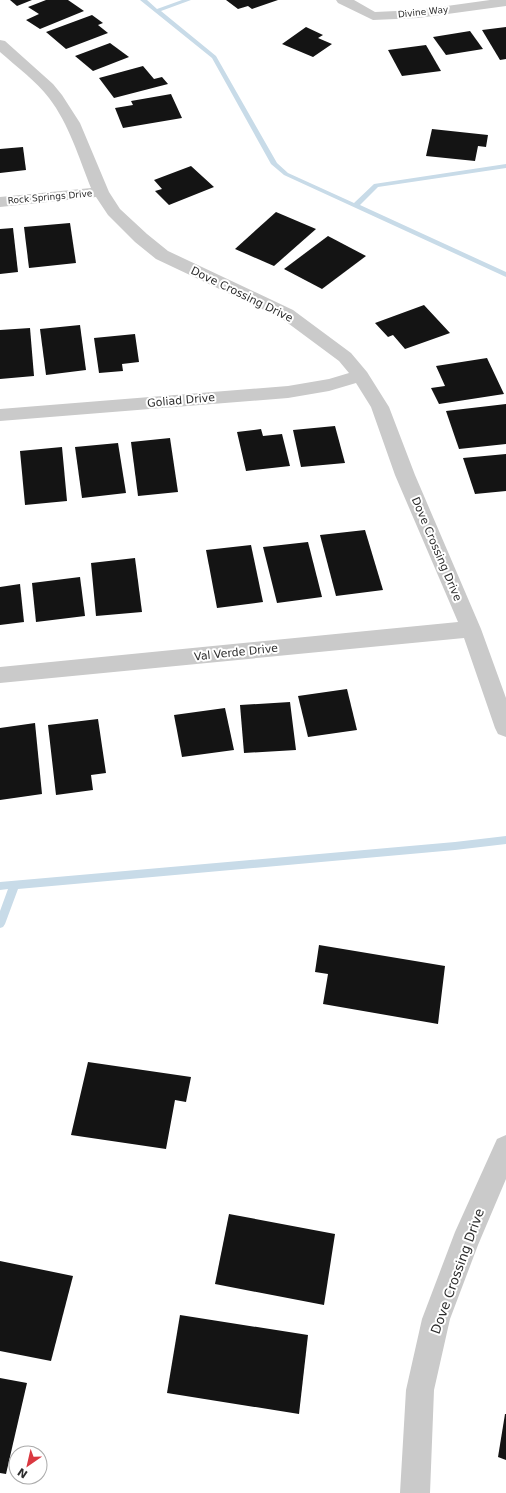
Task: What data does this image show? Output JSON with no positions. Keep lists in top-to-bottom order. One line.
{"streets":{"street":["Divine Way","Rock Springs Drive","Dove Crossing Drive","Goliad Drive","Val Verde Drive"]},"crossings":[["Rock Springs Drive","Dove Crossing Drive"],["Dove Crossing Drive","Goliad Drive"],["Dove Crossing Drive","Val Verde Drive"]],"north":"bottom left"}
